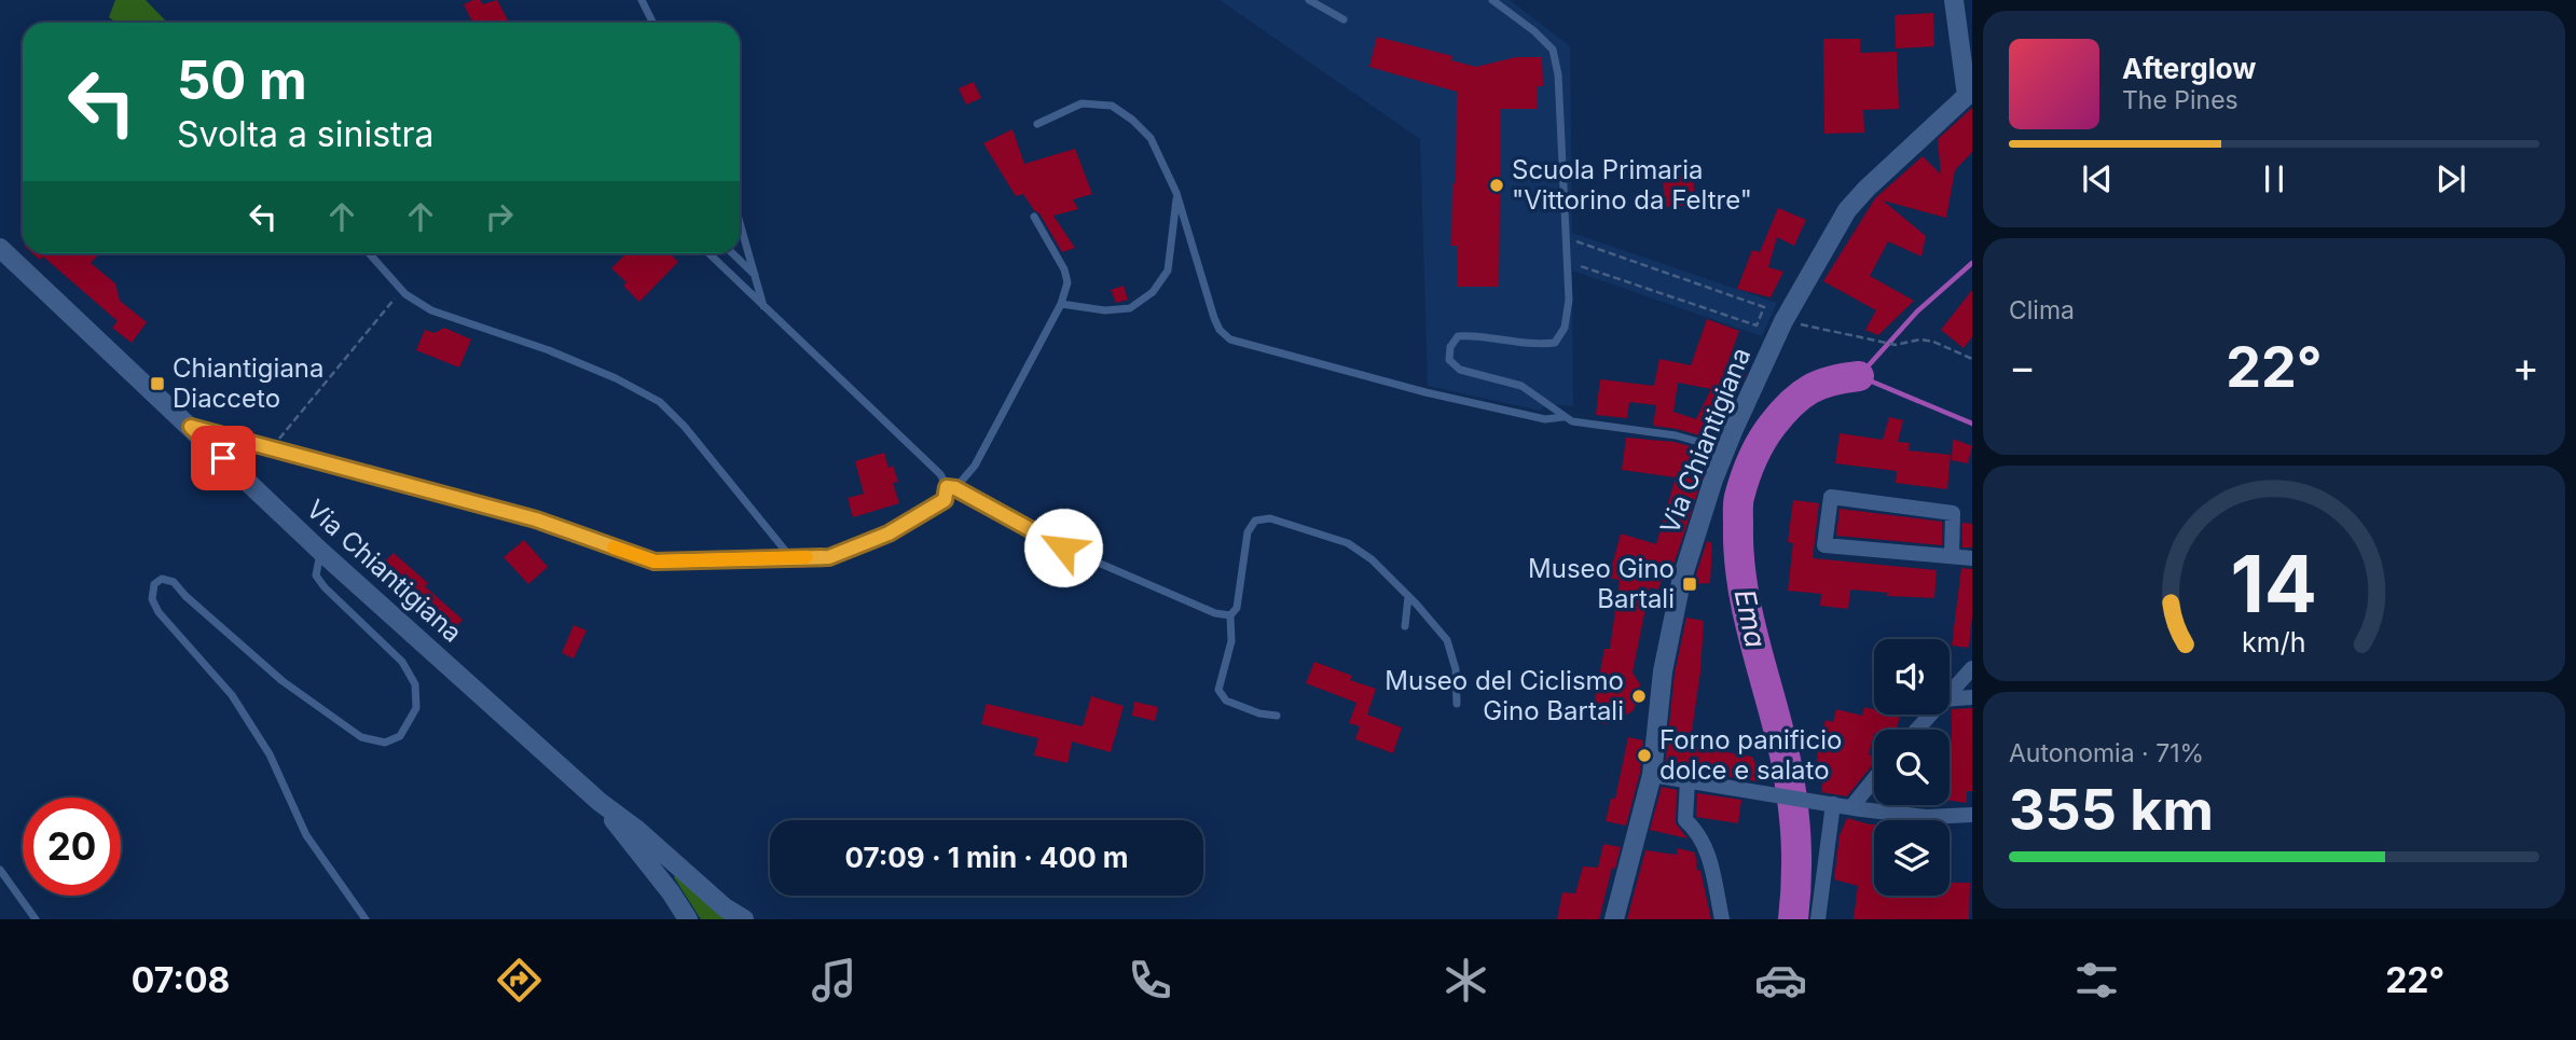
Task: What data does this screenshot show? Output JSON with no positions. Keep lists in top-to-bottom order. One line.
{"streets":{"street":["Via Chiantigiana"]},"water":["Ema"],"places":{"other":["Scuola Primaria \"Vittorino da Feltre\"","Museo del Ciclismo Gino Bartali","Forno panificio dolce e salato"],"transit":["Chiantigiana Diacceto","Museo Gino Bartali"]},"page":{"turn":["50 m","Svolta a sinistra"],"song":["Afterglow","The Pines"],"tile":["Clima",["Autonomia · 71%","355 km"]],"heat":["−","22°","+"],"limit":"20","trip":"07:09 · 1 min · 400 m","tabs":["07:08","22°"],"gauge":["14","km/h"]}}
